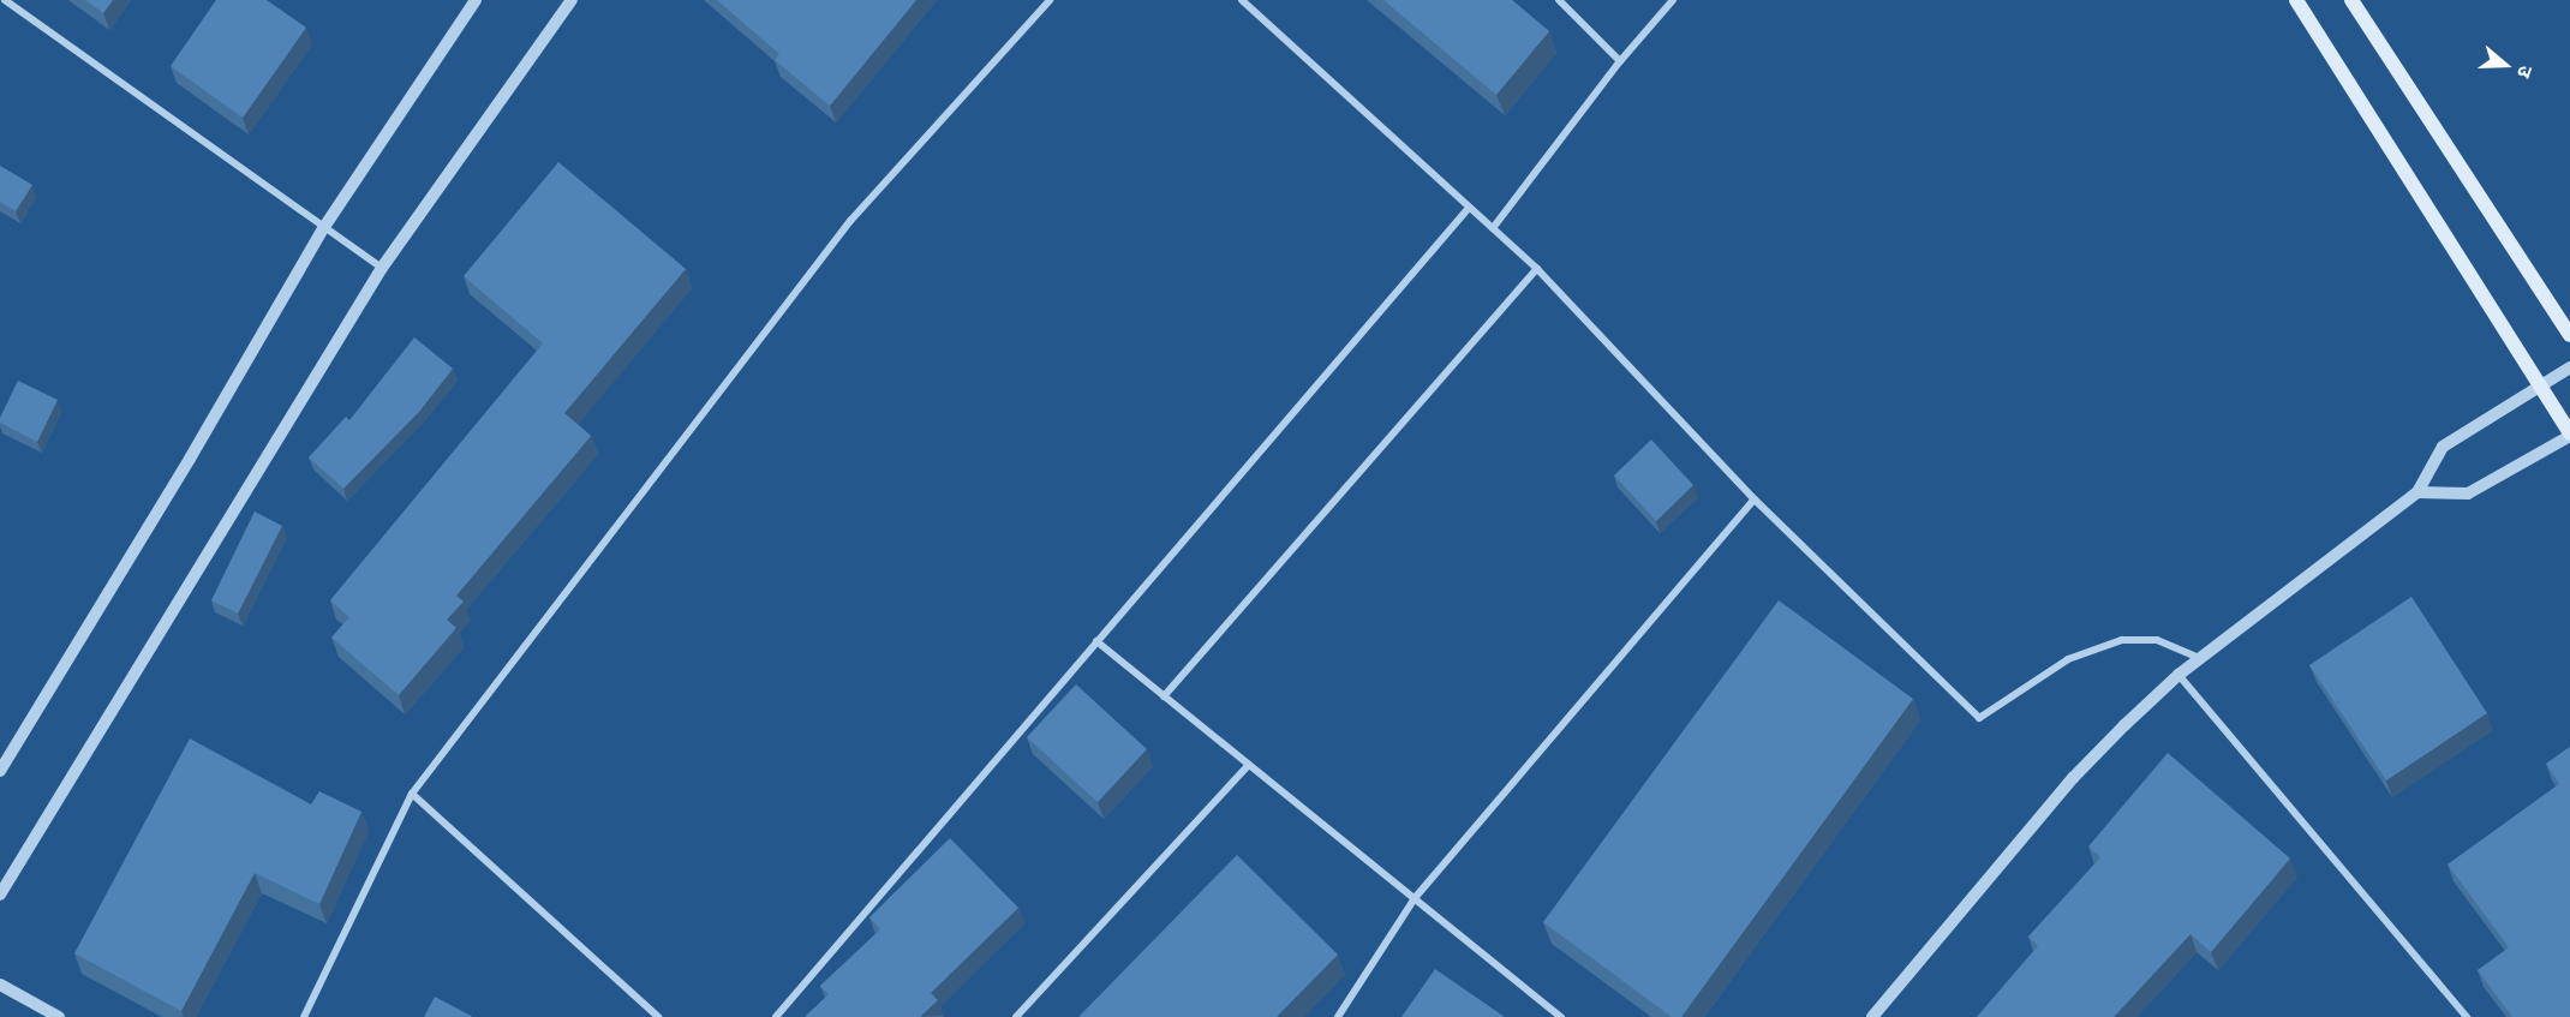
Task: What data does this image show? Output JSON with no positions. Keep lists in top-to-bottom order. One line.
{"north":"right"}
